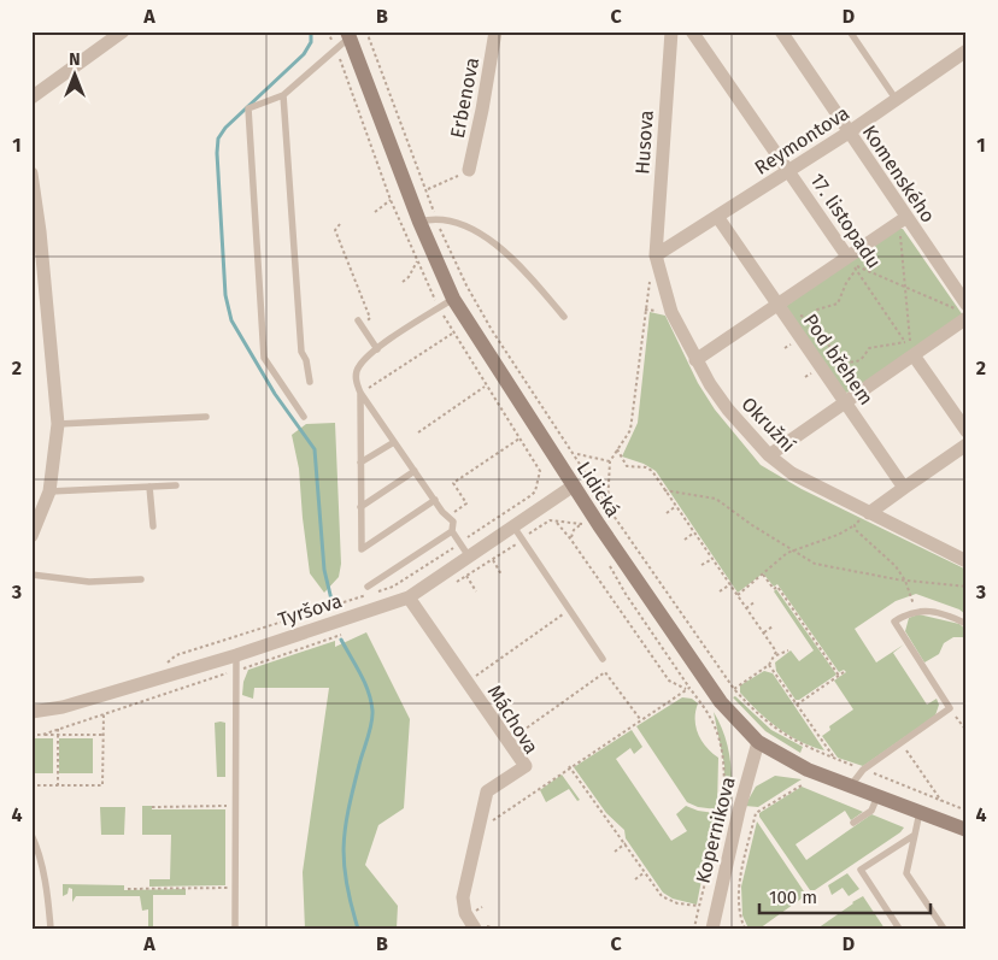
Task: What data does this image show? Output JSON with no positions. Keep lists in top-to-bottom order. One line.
{"streets":{"street":["Erbenova","Reymontova","Husova","Komenského","17. listopadu","Pod břehem","Okružní","Lidická","Tyršova","Máchova","Kopernikova"]},"crossings":[["Reymontova","Husova"],["Reymontova","Komenského"],["Reymontova","17. listopadu"],["Reymontova","Pod břehem"],["Reymontova","Okružní"],["Husova","Okružní"],["Lidická","Tyršova"],["Lidická","Kopernikova"],["Tyršova","Máchova"]],"scale_bar":"100 m","north":"top","grid":{"columns":["A","B","C","D"],"rows":["1","2","3","4"]}}
